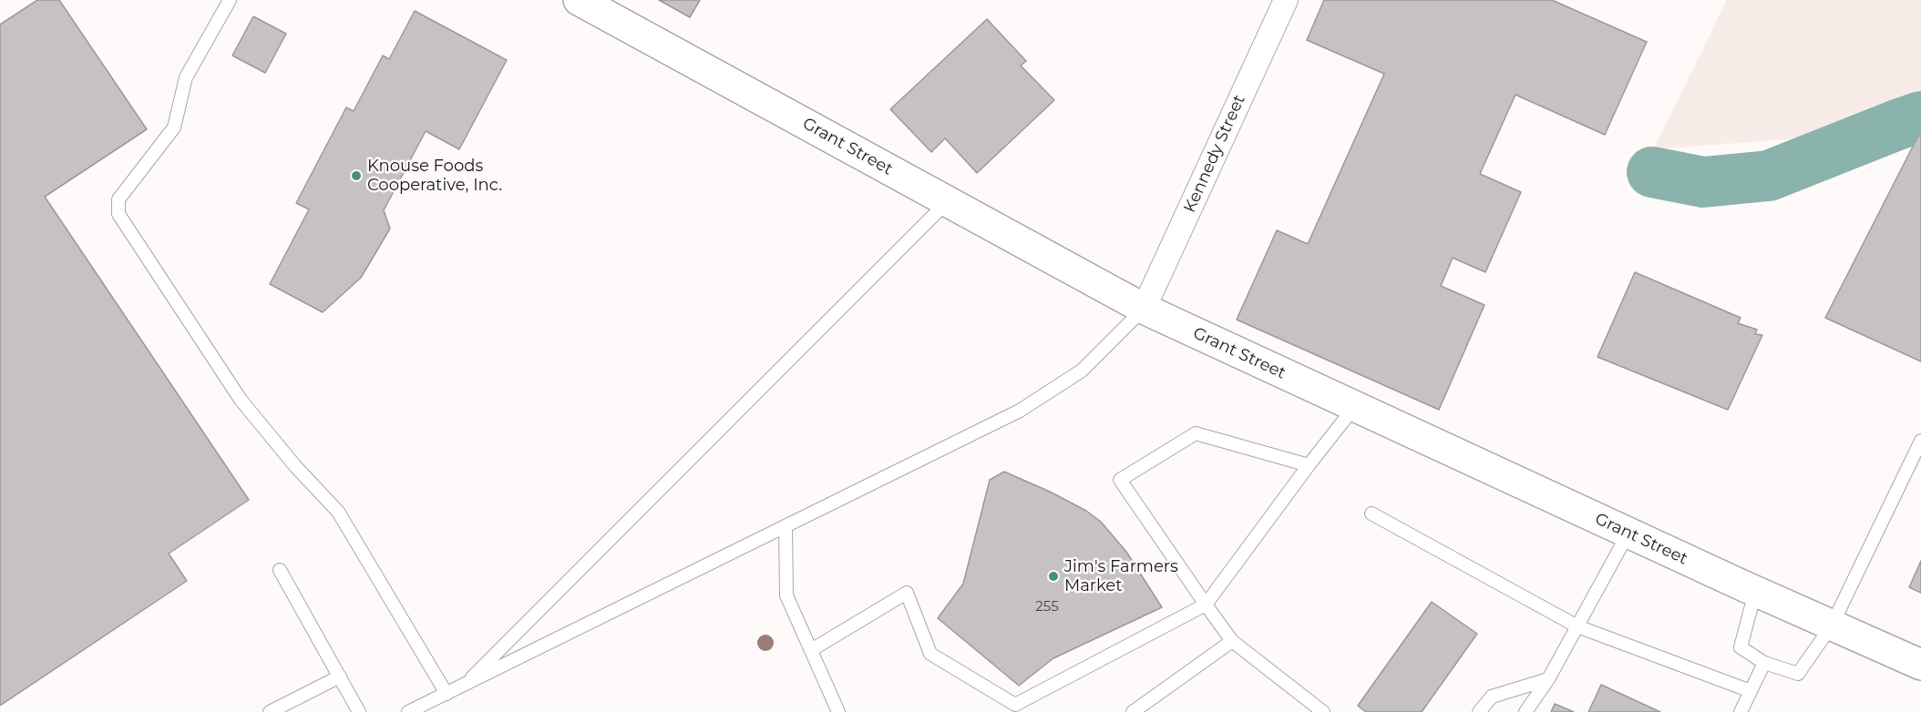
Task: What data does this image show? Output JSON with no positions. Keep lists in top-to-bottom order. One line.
{"streets":{"street":["Grant Street","Kennedy Street"]},"crossings":[["Grant Street","Kennedy Street"]],"places":["Knouse Foods Cooperative, Inc.","Jim's Farmers Market"],"house_numbers":["255"]}
